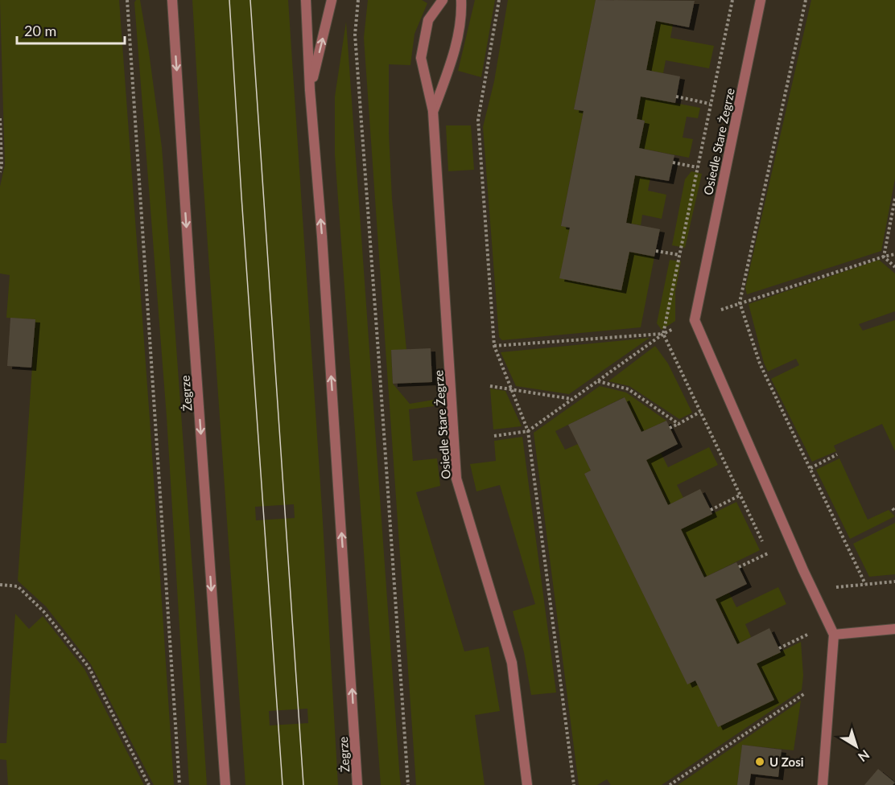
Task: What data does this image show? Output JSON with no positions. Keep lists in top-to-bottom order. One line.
{"streets":{"street":["Osiedle Stare Żegrze","Żegrze"]},"places":["U Zosi"],"scale_bar":"20 m","north":"bottom right"}
